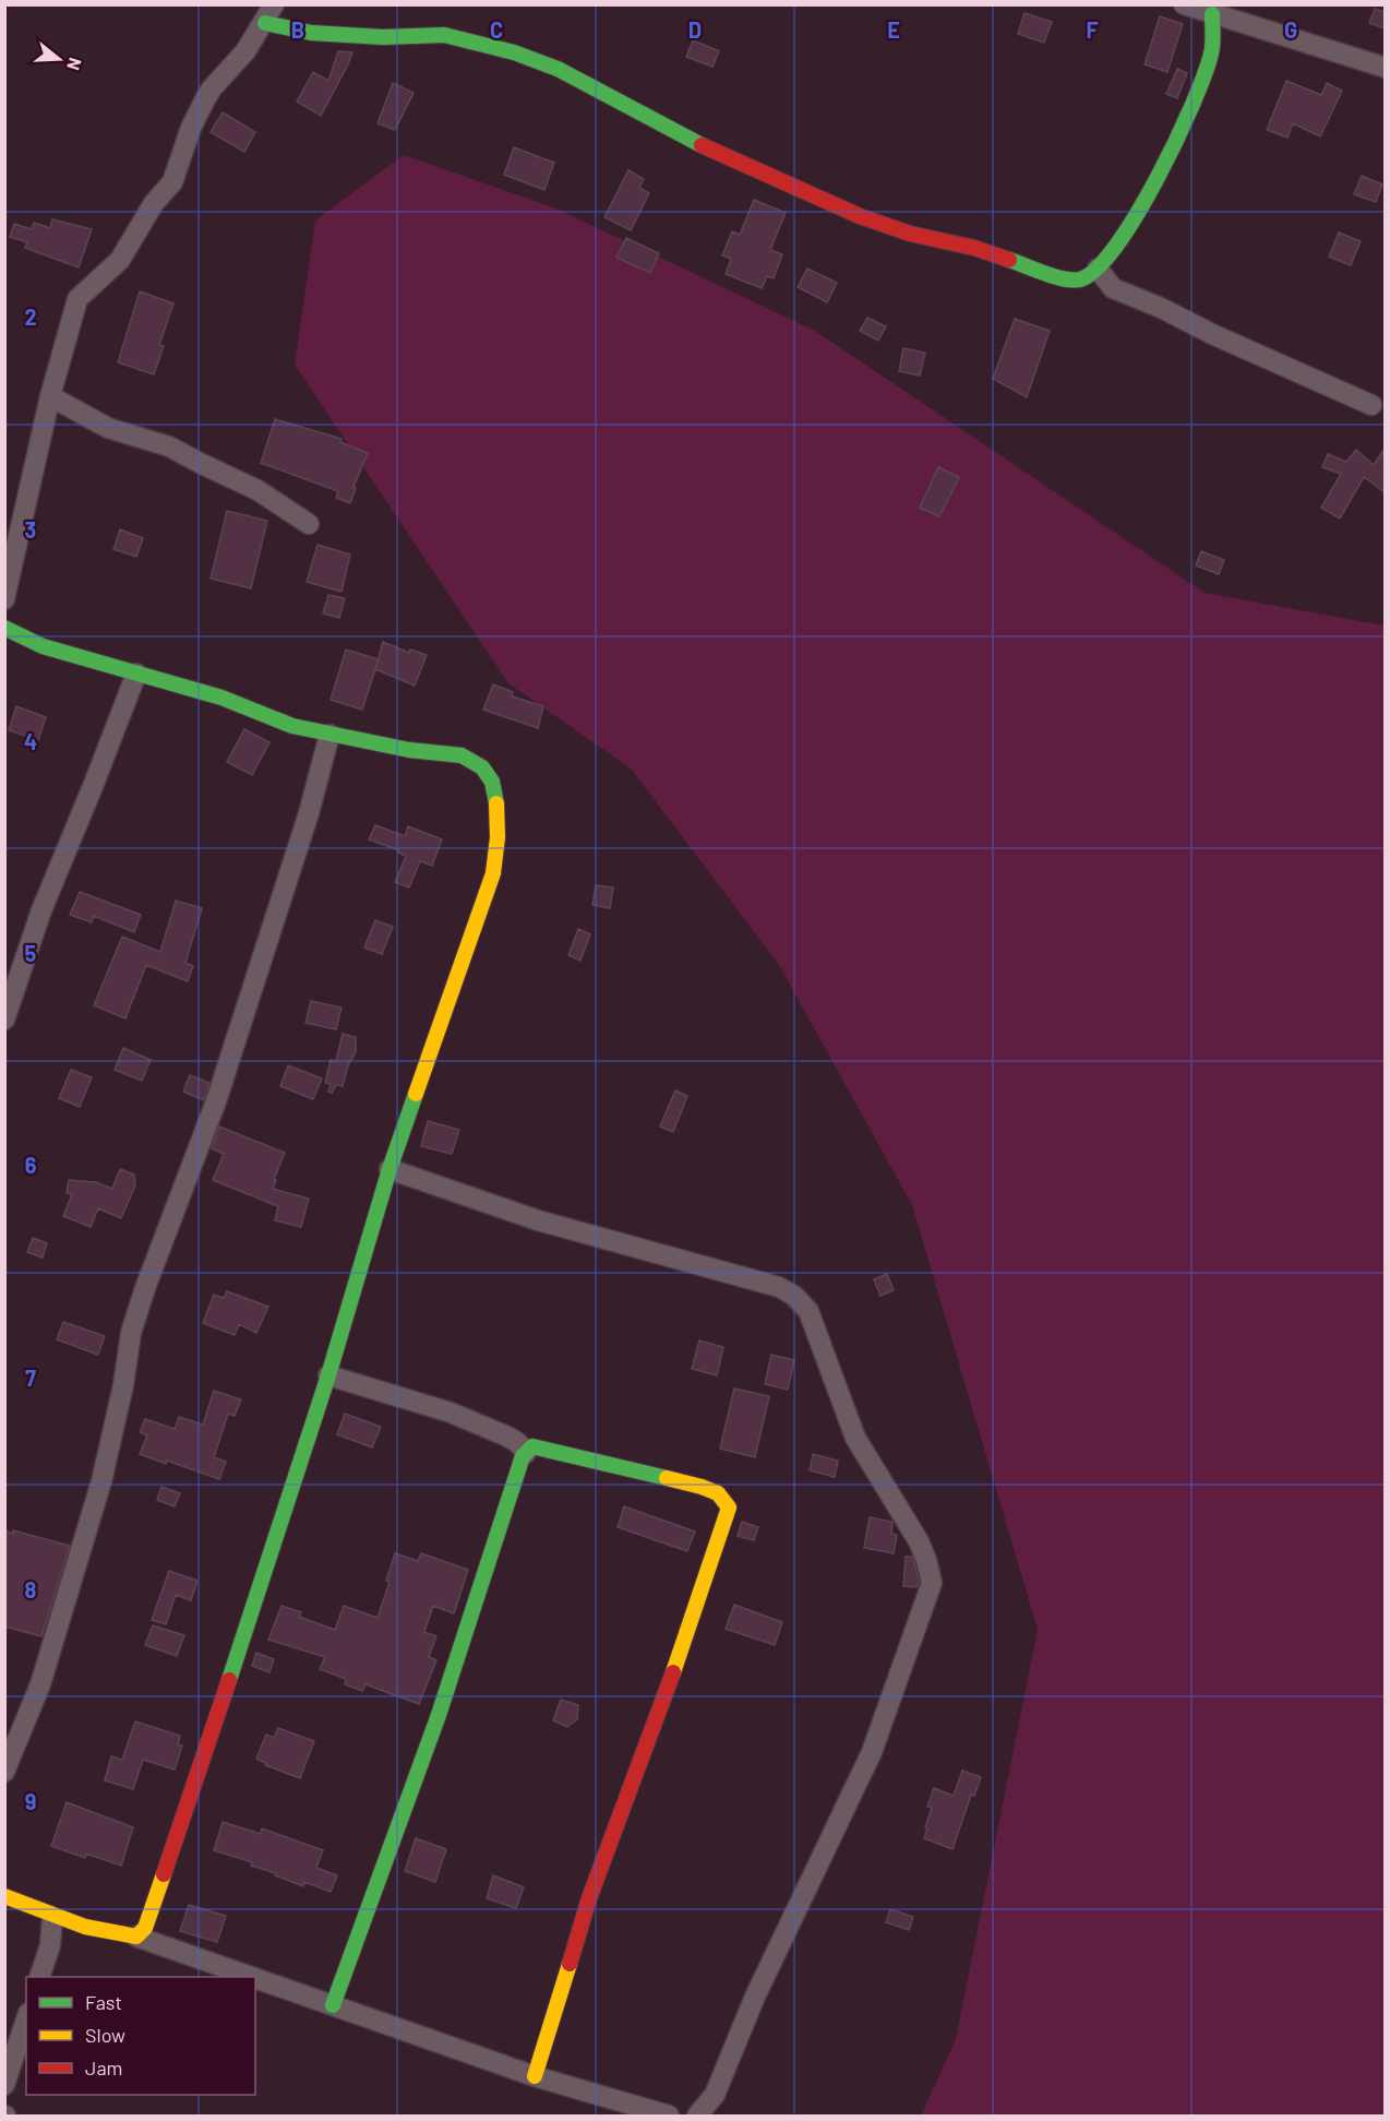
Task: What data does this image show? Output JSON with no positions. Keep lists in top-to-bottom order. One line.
{"legend":["Fast","Slow","Jam"],"north":"right","grid":{"columns":["B","C","D","E","F","G"],"rows":["2","3","4","5","6","7","8","9"]}}
